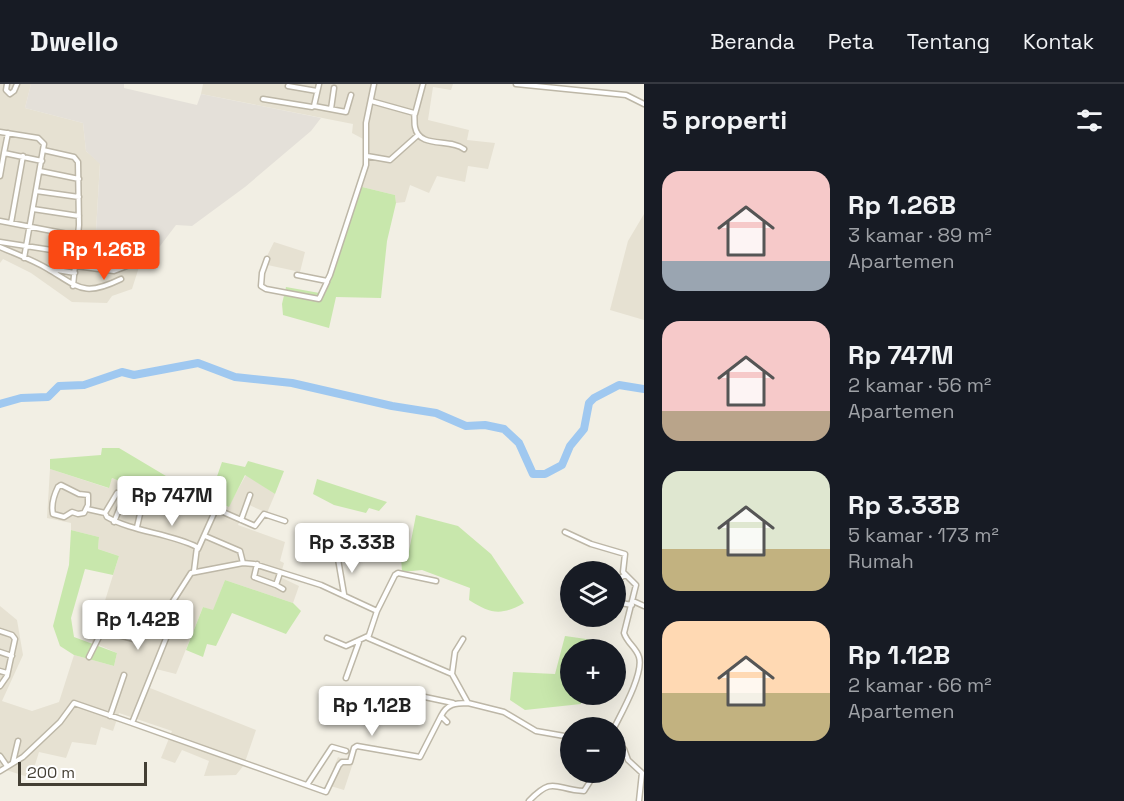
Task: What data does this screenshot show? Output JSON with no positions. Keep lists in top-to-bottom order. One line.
{"scale_bar":"200 m","page":{"header":"Dwello","nav":["Beranda","Peta","Tentang","Kontak"],"heading":"5 properti","list":[{"name":"Rp 1.26B","note":"3 kamar · 89 m² · Apartemen"},{"name":"Rp 747M","note":"2 kamar · 56 m² · Apartemen"},{"name":"Rp 3.33B","note":"5 kamar · 173 m² · Rumah"},{"name":"Rp 1.12B","note":"2 kamar · 66 m² · Apartemen"}],"price":["Rp 1.26B","Rp 747M","Rp 3.33B","Rp 1.42B","Rp 1.12B"],"map_buttons":["+","−"],"scale":"200 m"}}
